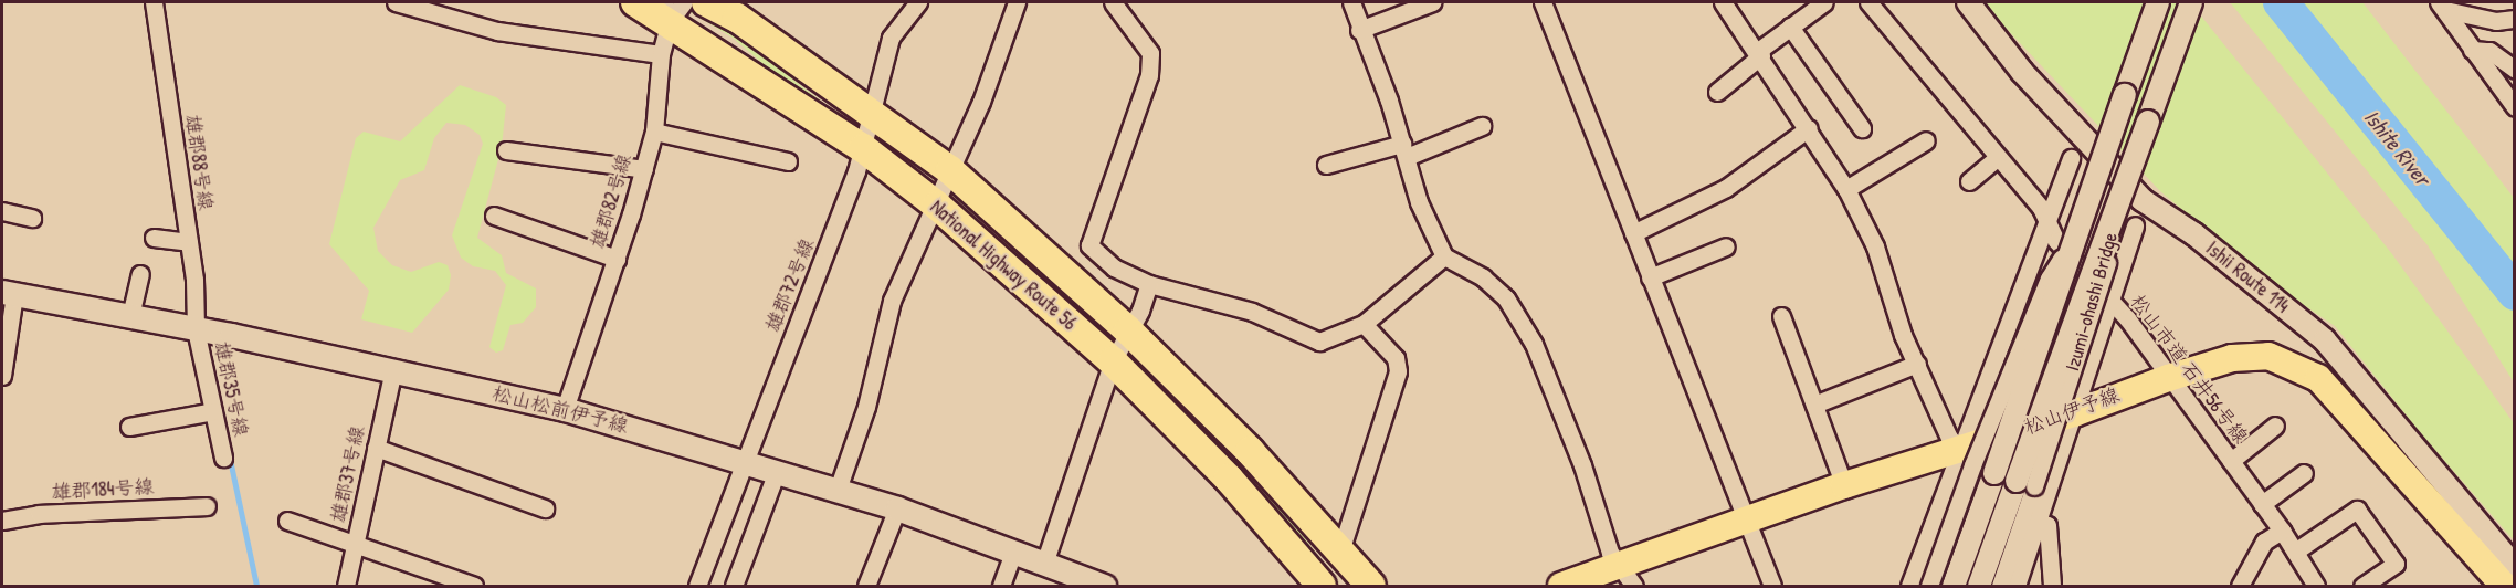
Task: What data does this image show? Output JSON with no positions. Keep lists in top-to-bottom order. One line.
{"streets":{"highway":["National Highway Route 56"],"main road":["松山松前伊予線","松山伊予線"],"street":["雄郡88号線","雄郡82号線","Ishii Route 114","雄郡72号線","Izumi-ohashi Bridge","松山市道 石井56号線","雄郡35号線","雄郡37号線","雄郡184号線"]},"crossings":[["雄郡88号線","雄郡35号線"],["雄郡88号線","松山松前伊予線"],["雄郡82号線","National Highway Route 56"],["雄郡82号線","松山松前伊予線"],["National Highway Route 56","雄郡72号線"],["雄郡72号線","松山松前伊予線"],["松山市道 石井56号線","松山伊予線"],["雄郡35号線","松山松前伊予線"],["松山松前伊予線","雄郡37号線"]],"water":["Ishite River"]}
